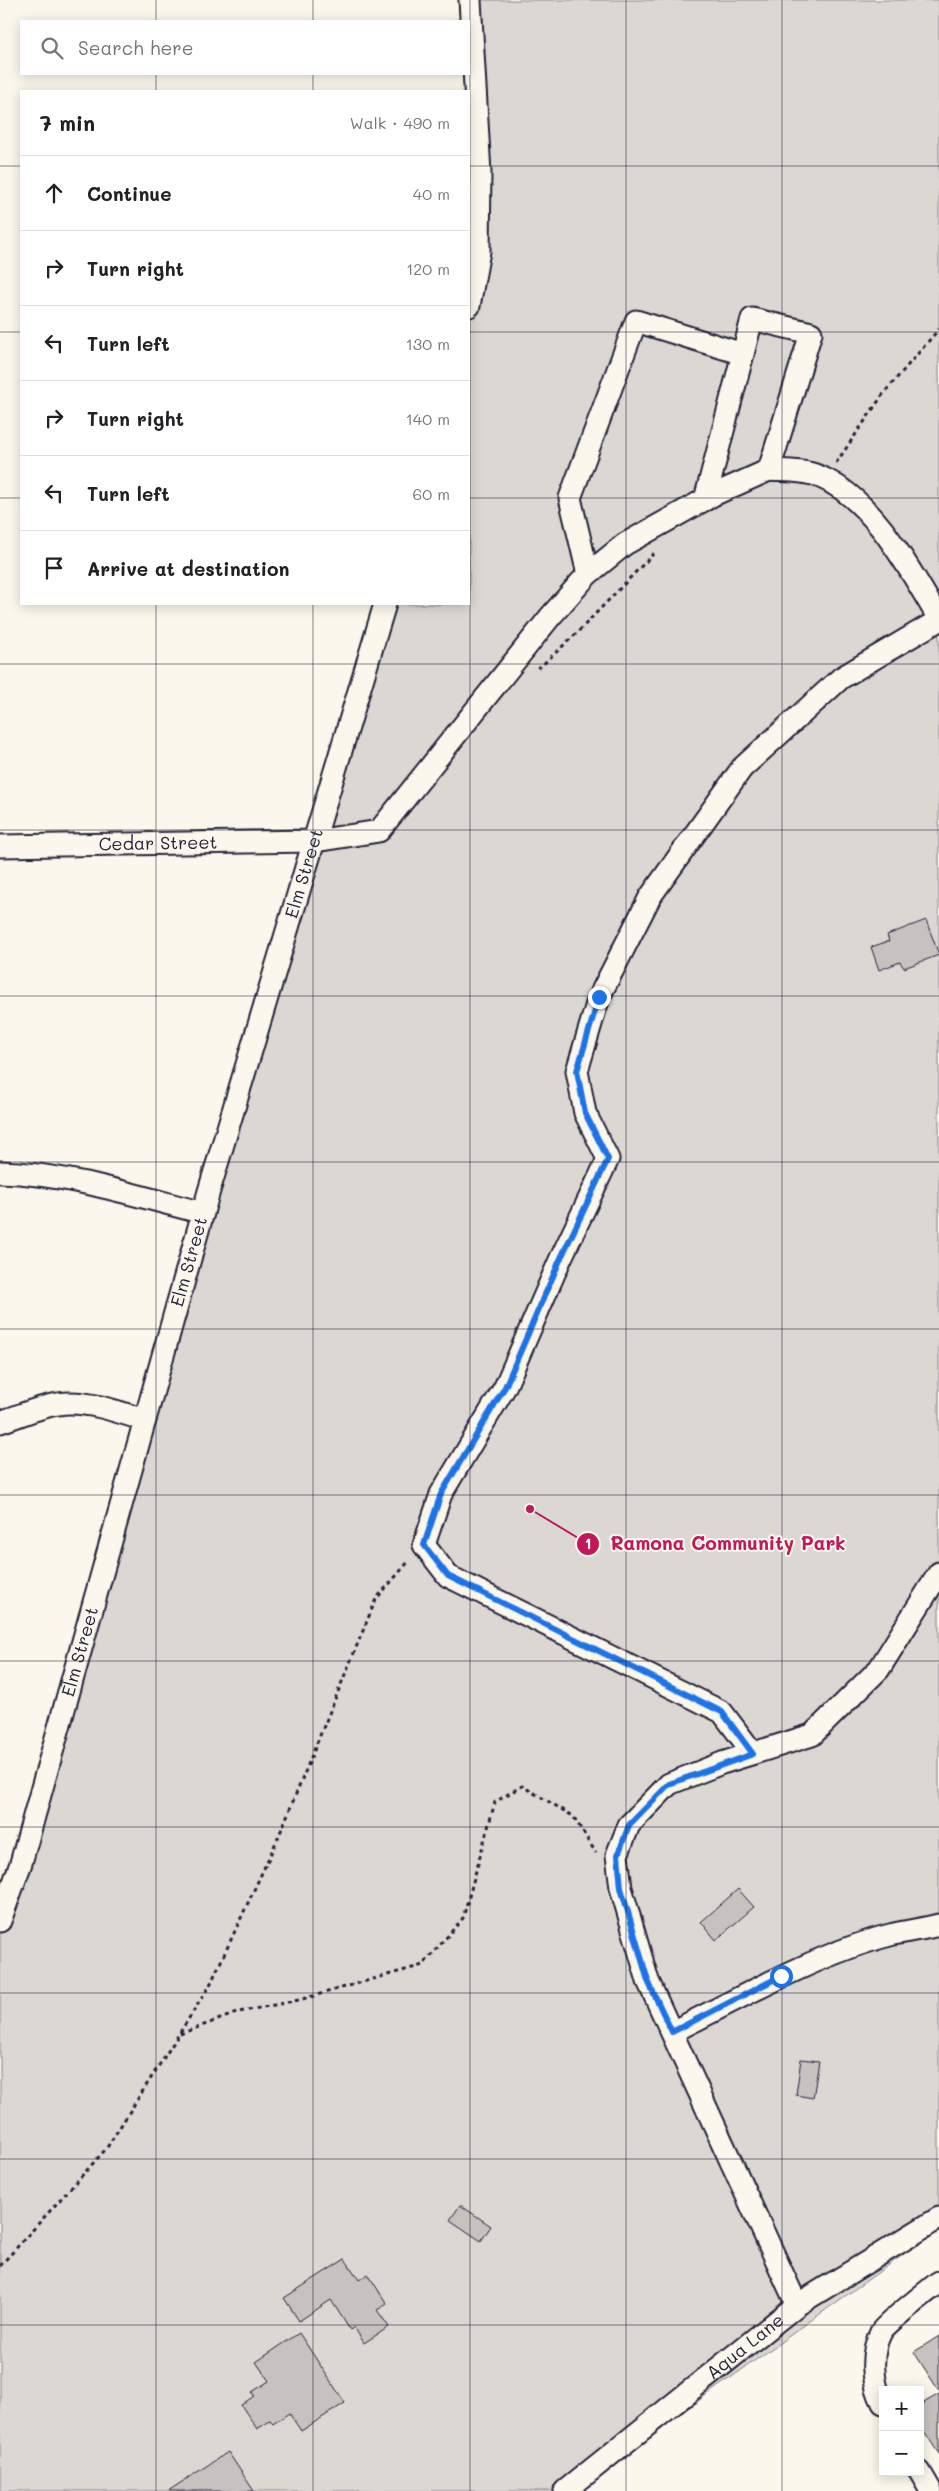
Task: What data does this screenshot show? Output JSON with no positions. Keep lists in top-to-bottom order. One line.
{"streets":{"street":["Cedar Street","Elm Street","Aqua Lane"]},"crossings":[["Cedar Street","Elm Street"]],"places":["Ramona Community Park"],"page":{"search":"Search here","heading":["7 min","Walk · 490 m"],"list":[["Continue","40 m"],["Turn right","120 m"],["Turn left","130 m"],["Turn right","140 m"],["Turn left","60 m"],"Arrive at destination"],"map_buttons":["+","−"]}}
